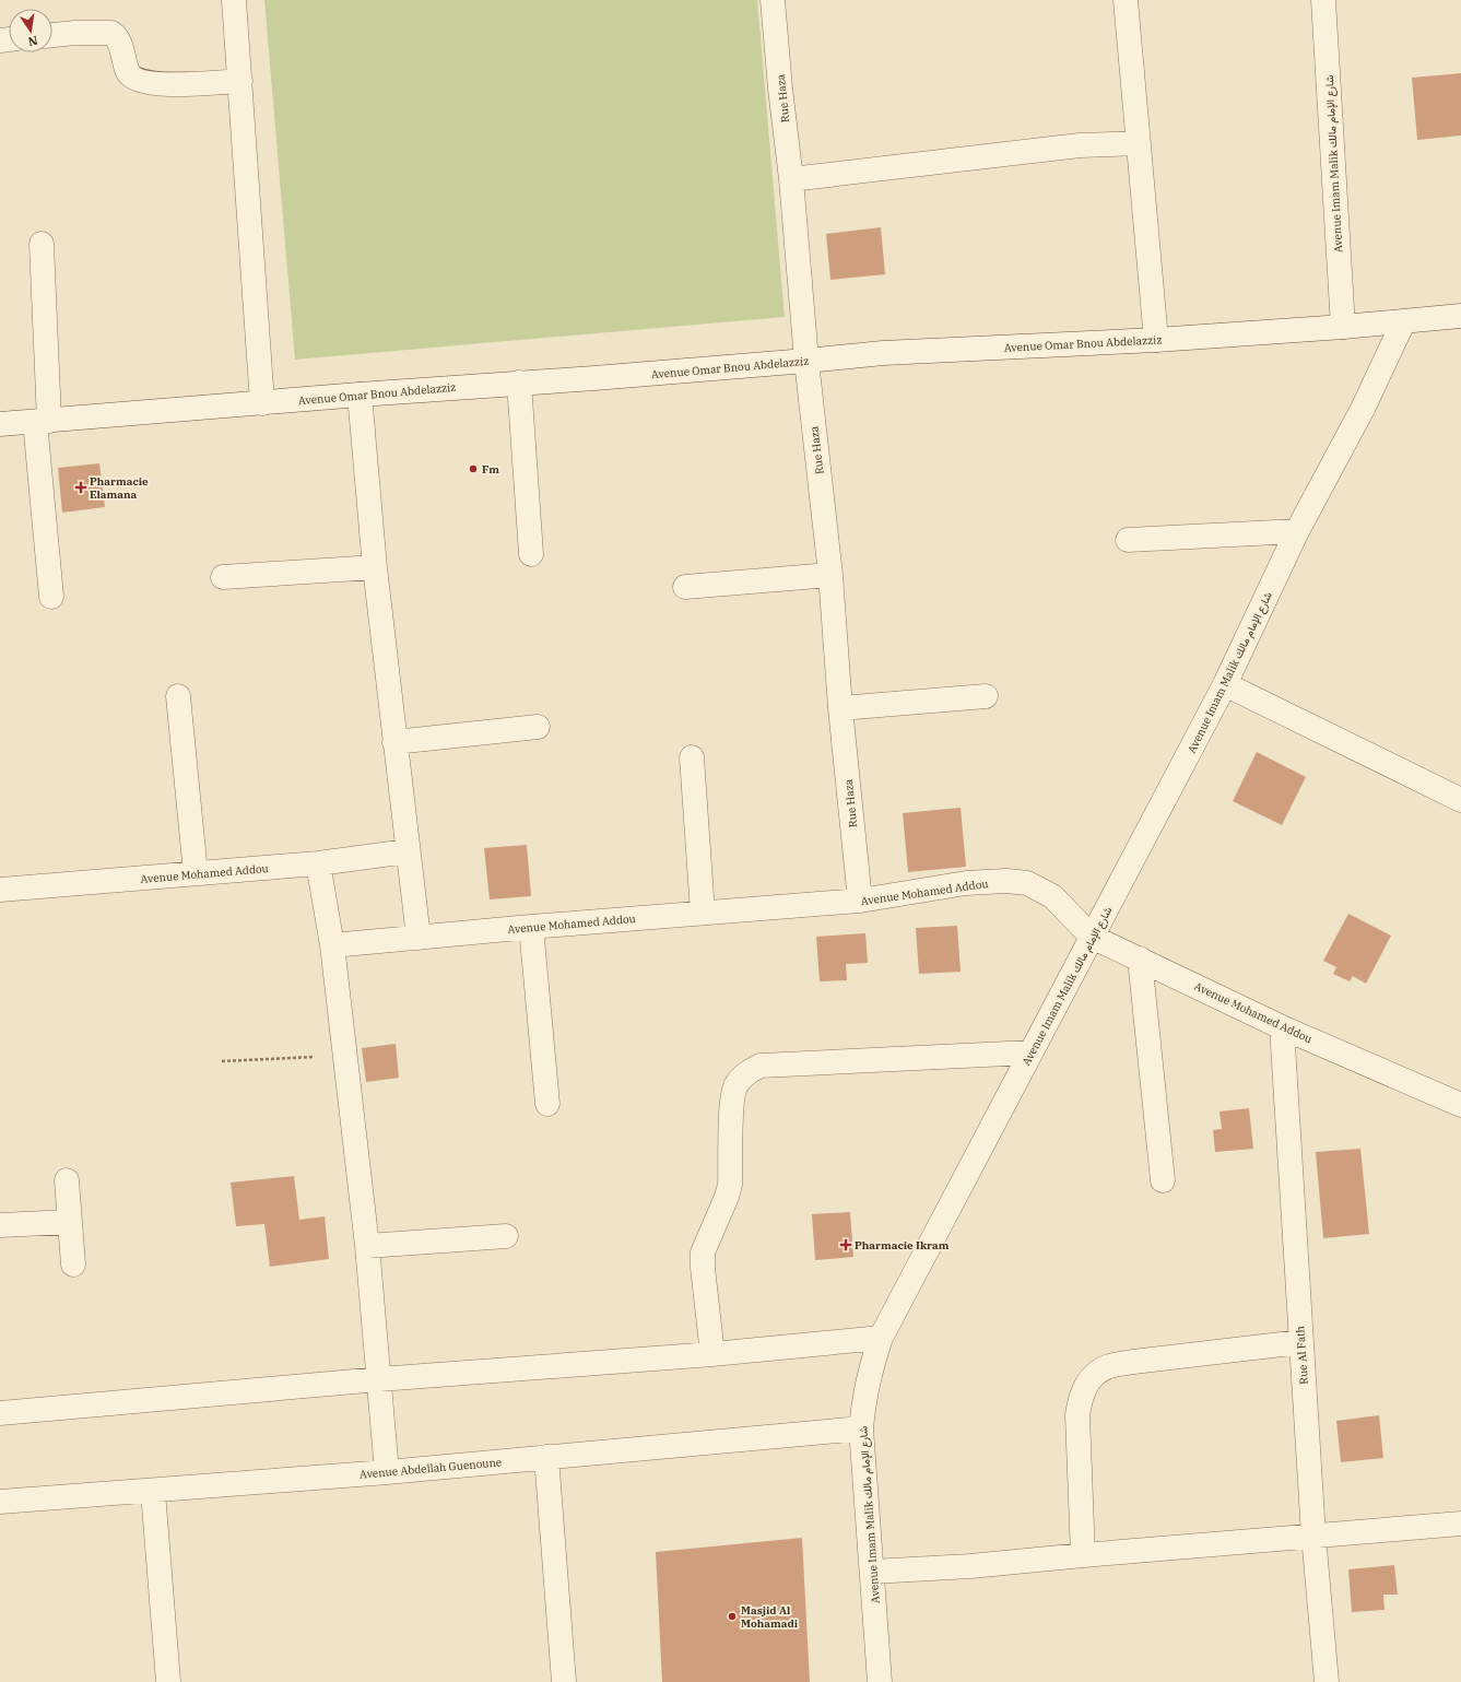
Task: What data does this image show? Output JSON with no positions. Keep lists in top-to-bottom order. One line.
{"streets":{"street":["Rue Haza","Avenue Imam Malik شارع الإمام مالك","Avenue Omar Bnou Abdelazziz","Avenue Mohamed Addou","Rue Al Fath","Avenue Abdellah Guenoune"]},"crossings":[["Rue Haza","Avenue Omar Bnou Abdelazziz"],["Rue Haza","Avenue Mohamed Addou"],["Avenue Imam Malik شارع الإمام مالك","Avenue Omar Bnou Abdelazziz"],["Avenue Imam Malik شارع الإمام مالك","Avenue Mohamed Addou"],["Avenue Imam Malik شارع الإمام مالك","Avenue Abdellah Guenoune"],["Avenue Mohamed Addou","Rue Al Fath"]],"places":{"other":["Fm","Masjid Al Mohamadi"],"health":["Pharmacie Elamana","Pharmacie Ikram"]},"north":"bottom"}
